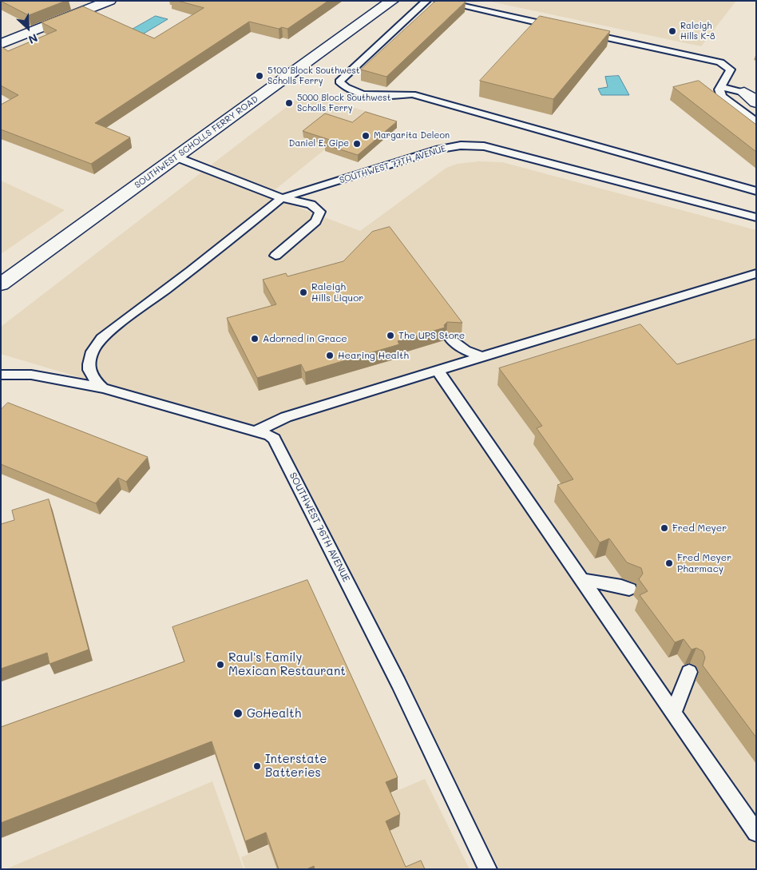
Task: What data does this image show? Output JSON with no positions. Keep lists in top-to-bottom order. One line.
{"streets":{"main road":["SOUTHWEST SCHOLLS FERRY ROAD"],"lane":["SOUTHWEST 77TH AVENUE","SOUTHWEST 76TH AVENUE"]},"places":["Raleigh Hills K-8","5100 Block Southwest Scholls Ferry","5000 Block Southwest Scholls Ferry","Margarita Deleon","Daniel E. Gipe","Raleigh Hills Liquor","The UPS Store","Adorned in Grace","Hearing Health","Fred Meyer","Fred Meyer Pharmacy","Raul's Family Mexican Restaurant","GoHealth","Interstate Batteries"],"north":"bottom right"}
